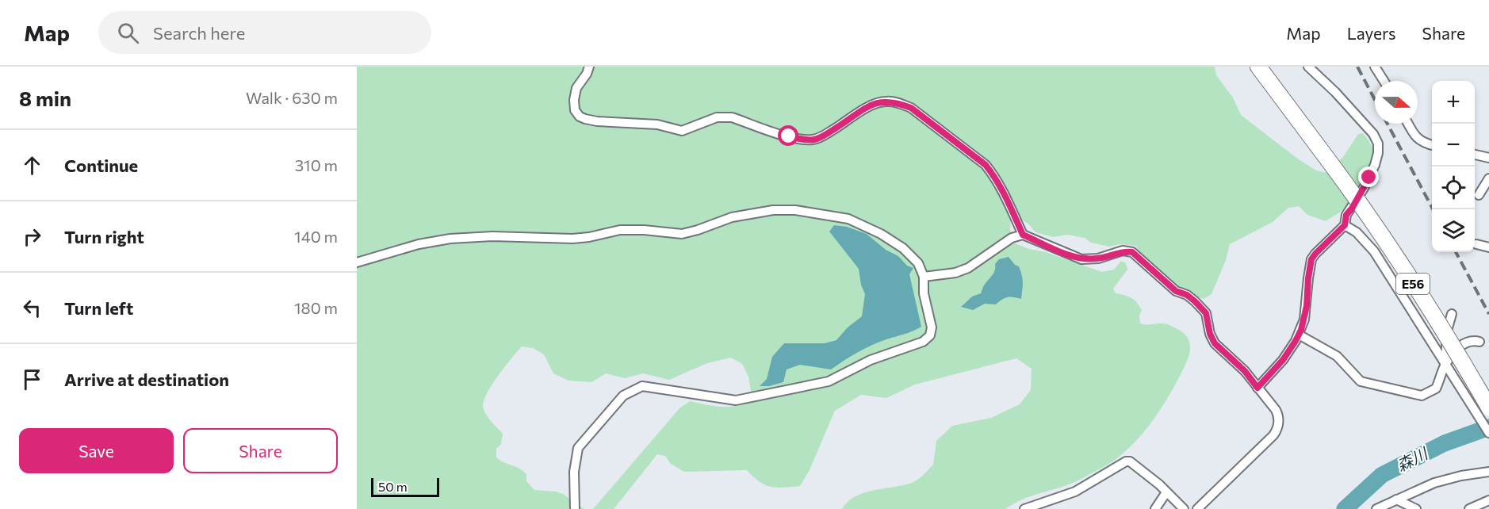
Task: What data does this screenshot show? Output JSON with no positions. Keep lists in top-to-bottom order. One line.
{"streets":{"highway":["E56"]},"water":["森川"],"scale_bar":"50 m","north":"right","page":{"header":"Map","search":"Search here","nav":["Map","Layers","Share"],"heading":["8 min","Walk · 630 m"],"map_buttons":["+","−"],"list":[["Continue","310 m"],["Turn right","140 m"],["Turn left","180 m"],"Arrive at destination"],"buttons":["Save","Share"],"scale":"50 m"}}
